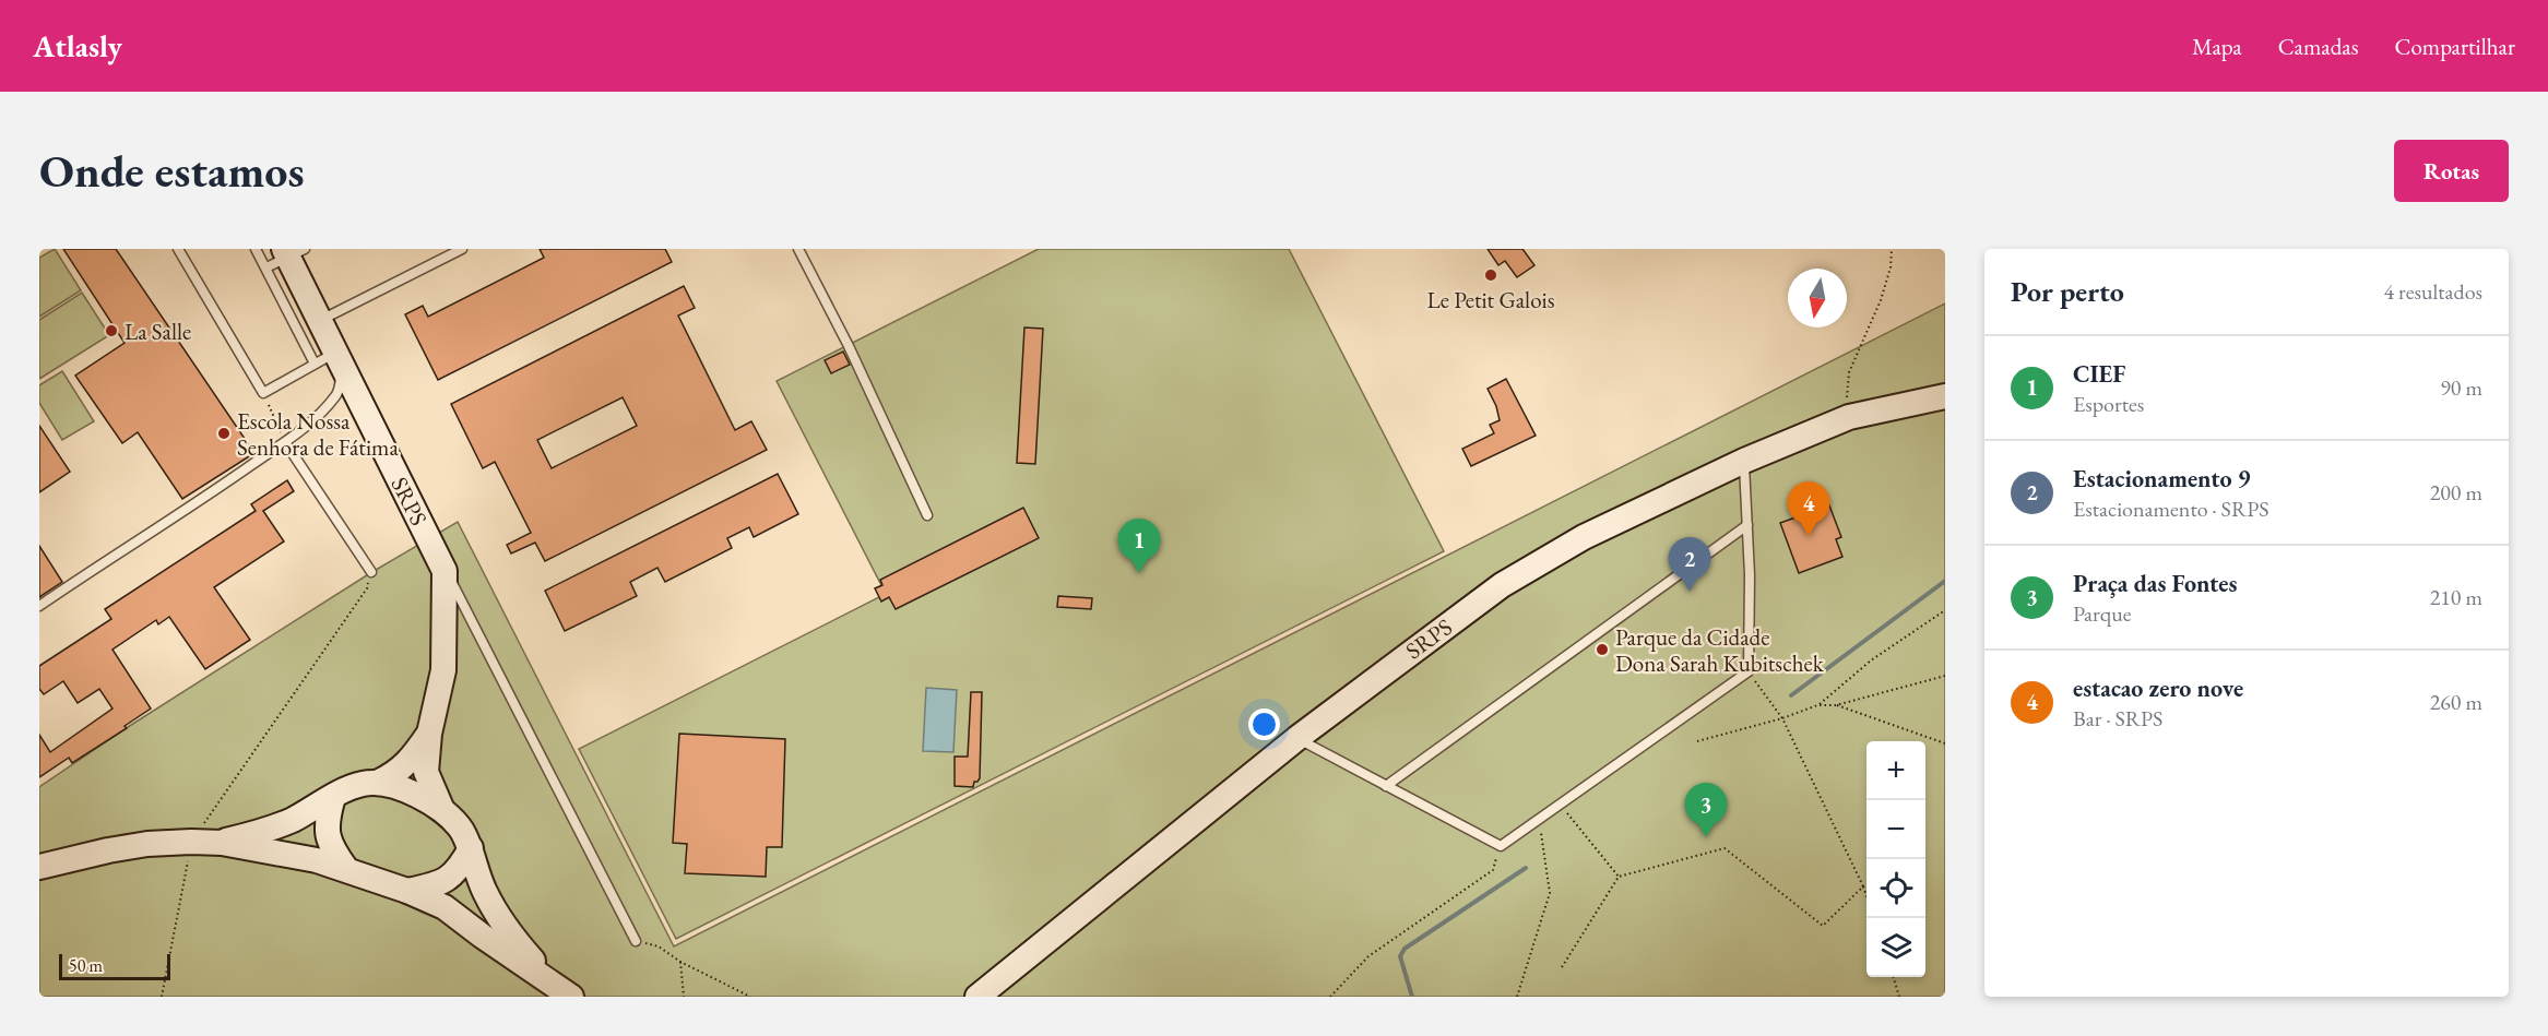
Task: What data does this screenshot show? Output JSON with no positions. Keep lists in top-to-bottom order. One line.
{"streets":{"main road":["SRPS"]},"places":["Le Petit Galois","La Salle","Escola Nossa Senhora de Fátima","Parque da Cidade Dona Sarah Kubitschek"],"scale_bar":"50 m","north":"bottom","page":{"header":"Atlasly","nav":["Mapa","Camadas","Compartilhar"],"buttons":"Rotas","title":"Onde estamos","heading":["Por perto","4 resultados"],"list":[{"mark":"1","name":"CIEF","note":"Esportes","value":"90 m"},{"mark":"2","name":"Estacionamento 9","note":"Estacionamento · SRPS","value":"200 m"},{"mark":"3","name":"Praça das Fontes","note":"Parque","value":"210 m"},{"mark":"4","name":"estacao zero nove","note":"Bar · SRPS","value":"260 m"}],"pins":["4","1","2","3"],"map_buttons":["+","−"],"scale":"50 m"}}
